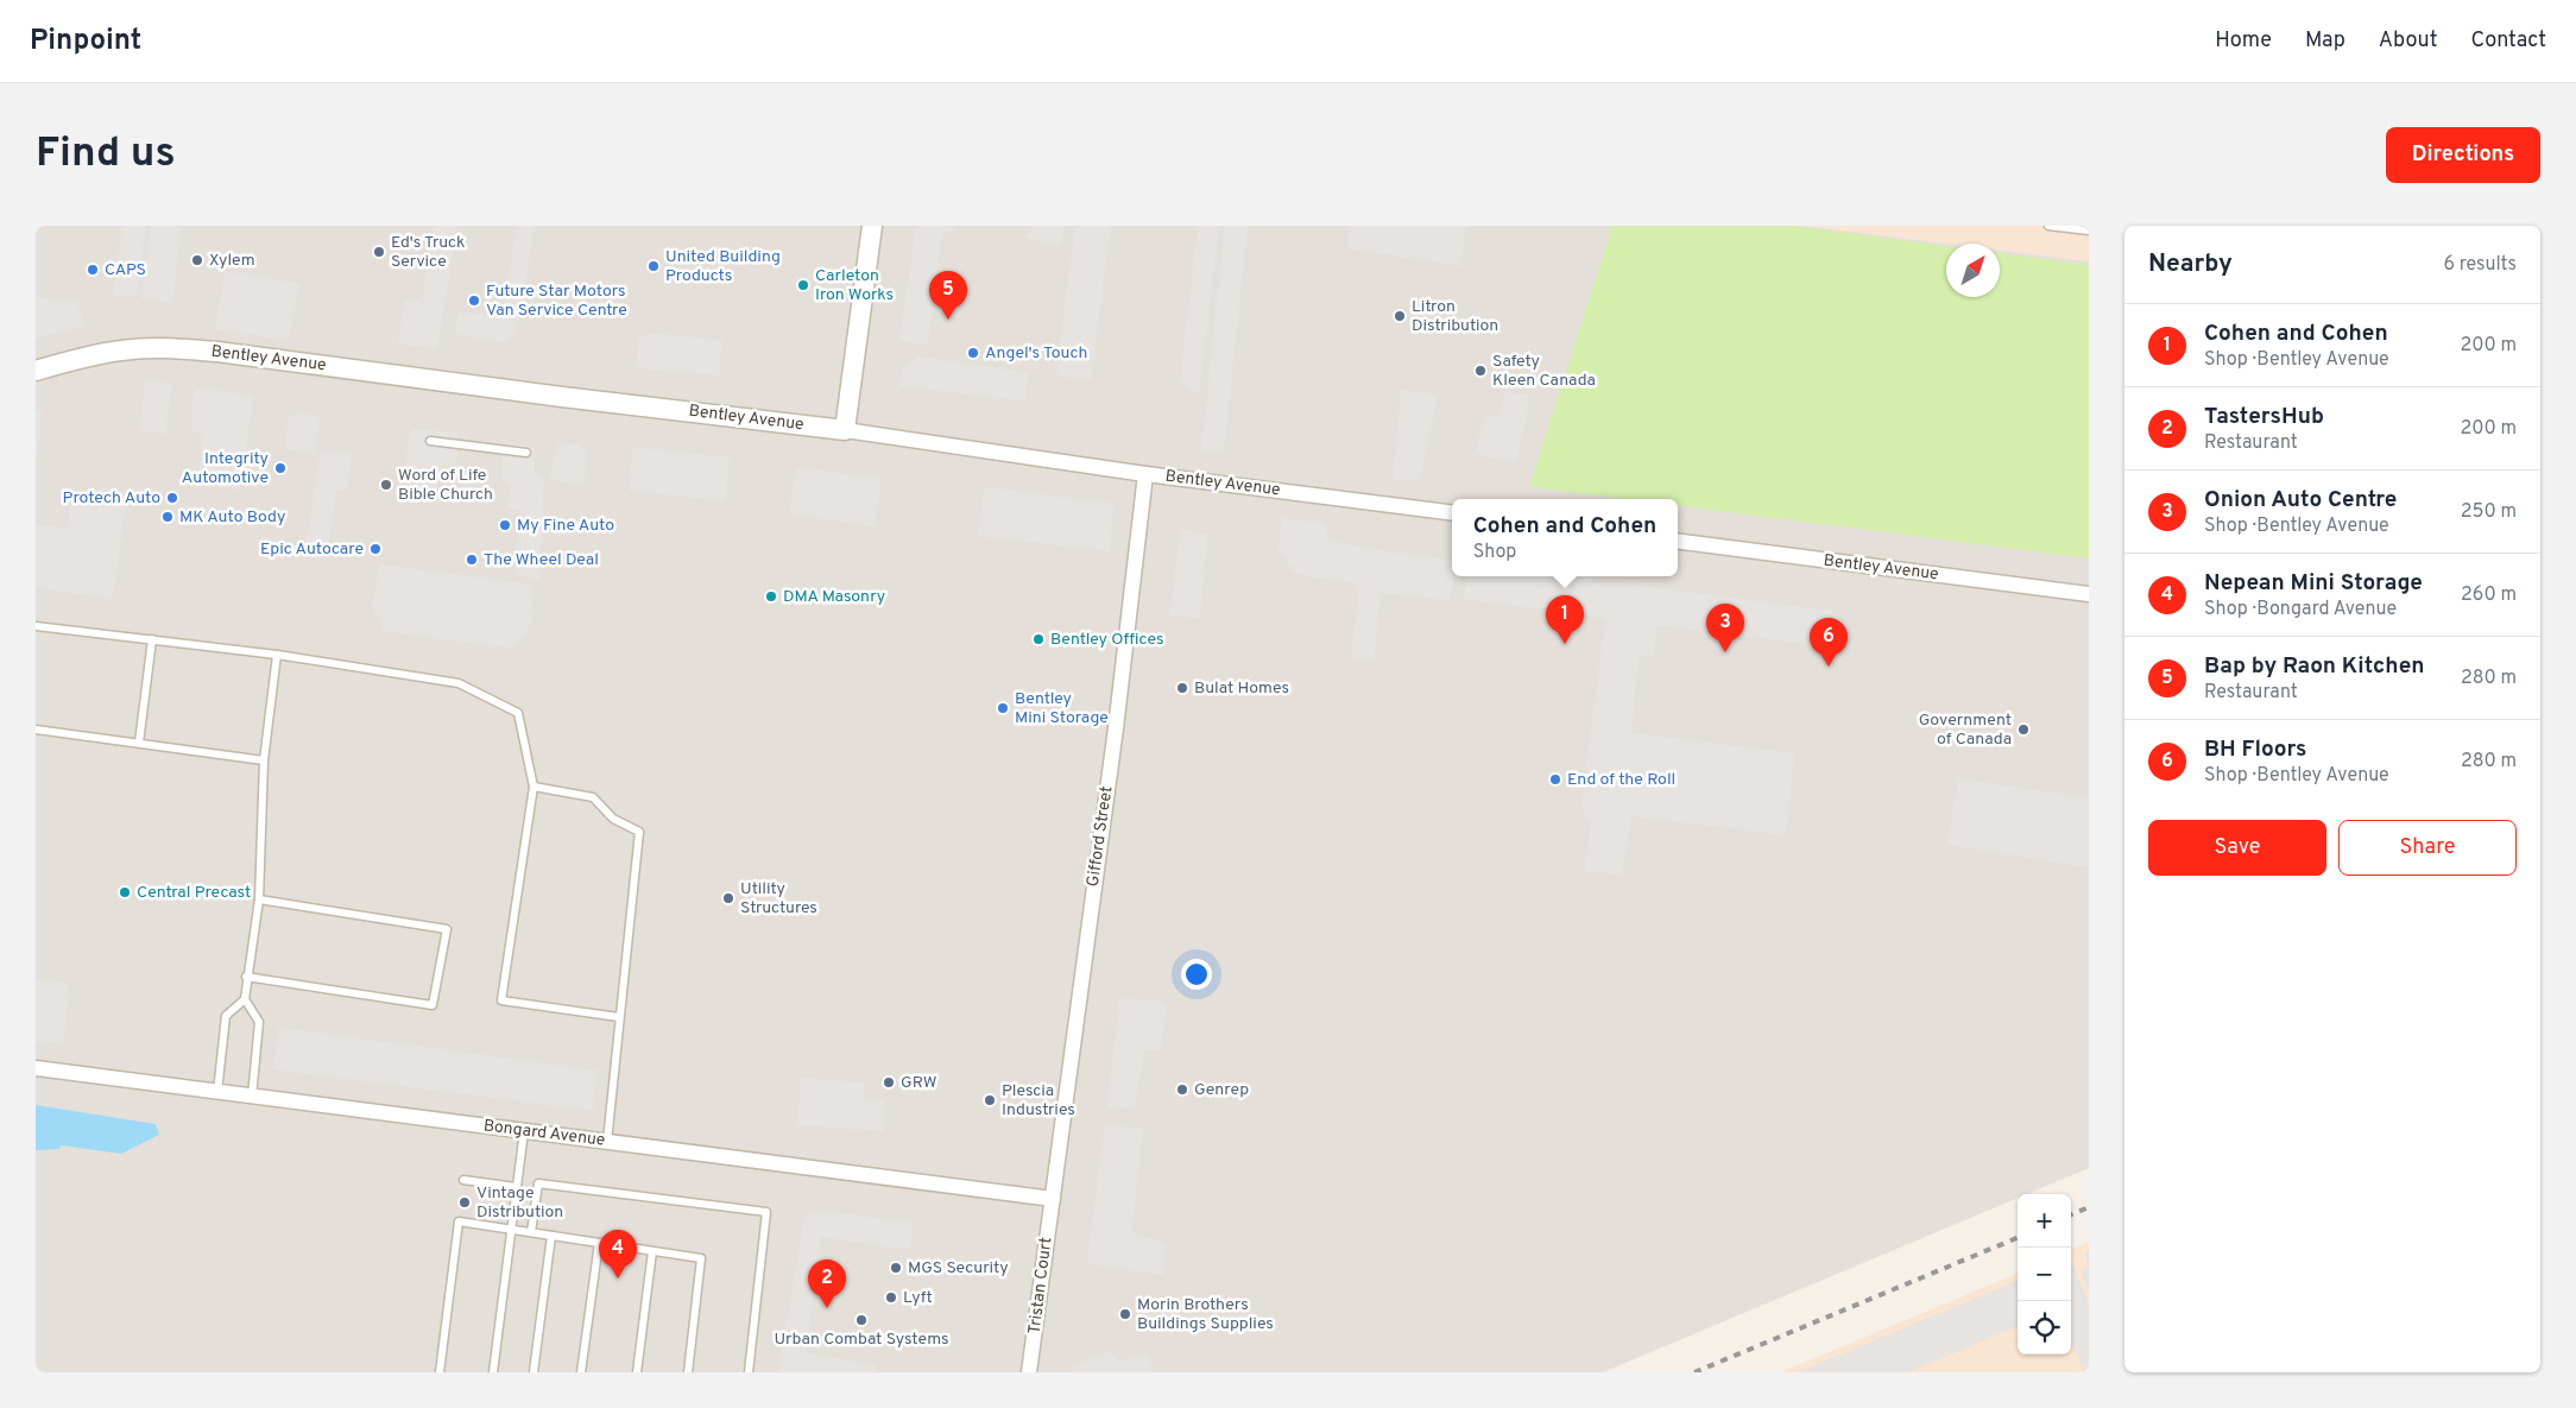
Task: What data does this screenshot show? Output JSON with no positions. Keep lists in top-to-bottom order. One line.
{"streets":{"street":["Bentley Avenue","Gifford Street","Bongard Avenue","Tristan Court"]},"crossings":[["Bentley Avenue","Gifford Street"],["Gifford Street","Bongard Avenue"],["Gifford Street","Tristan Court"],["Bongard Avenue","Tristan Court"]],"places":["Ed's Truck Service","Xylem","United Building Products","CAPS","Carleton Iron Works","Future Star Motors Van Service Centre","Litron Distribution","Angel's Touch","Safety Kleen Canada","Integrity Automotive","Word of Life Bible Church","Protech Auto","MK Auto Body","My Fine Auto","Epic Autocare","The Wheel Deal","DMA Masonry","Bentley Offices","Bulat Homes","Bentley Mini Storage","Government of Canada","End of the Roll","Central Precast","Utility Structures","GRW","Genrep","Plescia Industries","Vintage Distribution","MGS Security","Lyft","Morin Brothers Buildings Supplies","Urban Combat Systems"],"north":"top right","page":{"header":"Pinpoint","nav":["Home","Map","About","Contact"],"buttons":["Directions",["Save","Share"]],"title":"Find us","heading":["Nearby","6 results"],"pins":["5","1","3","6","4","2"],"list":[{"mark":"1","name":"Cohen and Cohen","note":"Shop · Bentley Avenue","value":"200 m"},{"mark":"2","name":"TastersHub","note":"Restaurant","value":"200 m"},{"mark":"3","name":"Onion Auto Centre","note":"Shop · Bentley Avenue","value":"250 m"},{"mark":"4","name":"Nepean Mini Storage","note":"Shop · Bongard Avenue","value":"260 m"},{"mark":"5","name":"Bap by Raon Kitchen","note":"Restaurant","value":"280 m"},{"mark":"6","name":"BH Floors","note":"Shop · Bentley Avenue","value":"280 m"}],"popup":["Cohen and Cohen","Shop"],"map_buttons":["+","−"]}}
